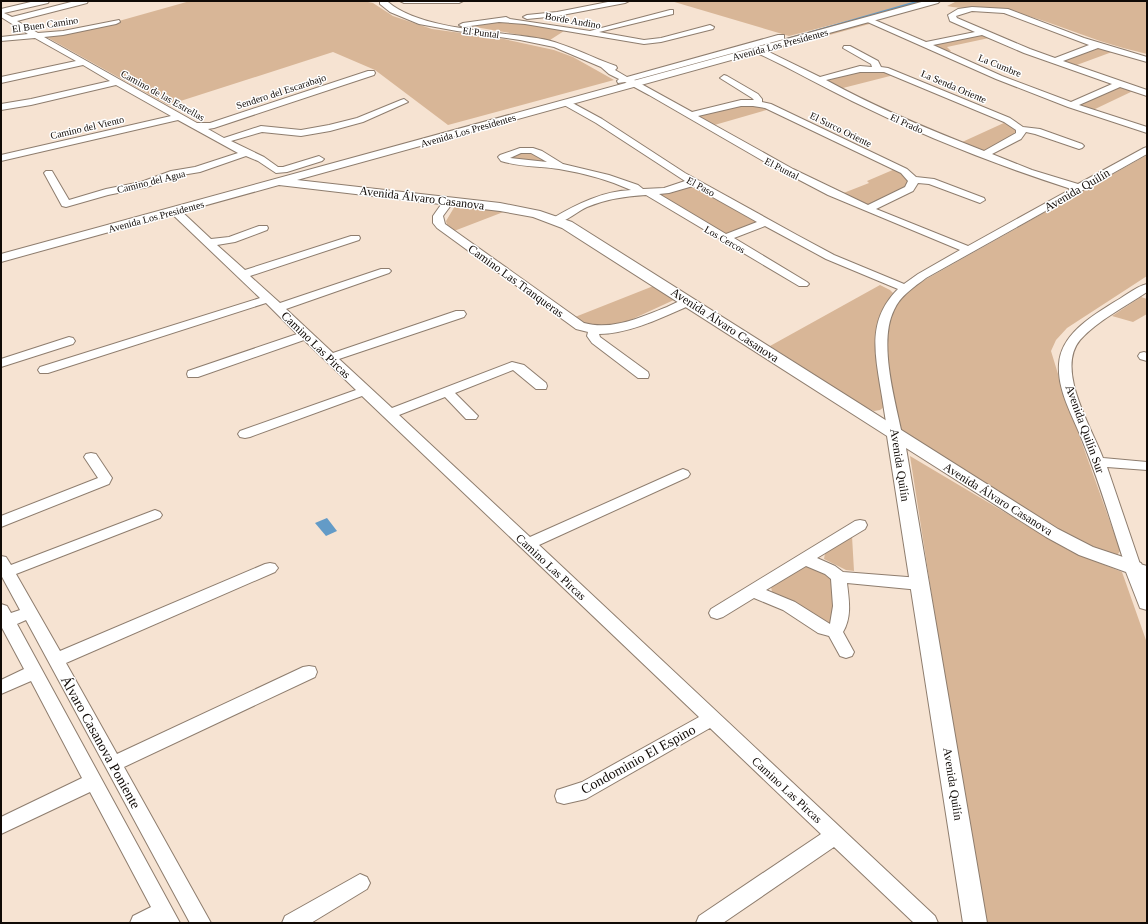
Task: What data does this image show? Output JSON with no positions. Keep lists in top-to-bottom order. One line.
{"streets":{"street":["Borde Andino","El Buen Camino","El Puntal","Avenida Los Presidentes","La Cumbre","La Senda Oriente","Sendero del Escarabajo","Camino de las Estrellas","El Prado","Camino del Viento","El Surco Oriente","Camino del Agua","El Paso","Avenida Quilín","Avenida Álvaro Casanova","Los Cercos","Camino Las Tranqueras","Camino Las Pircas","Avenida Quilín Sur","Álvaro Casanova Poniente","Condominio El Espino"]},"crossings":[["El Buen Camino","Camino de las Estrellas"],["El Puntal","Avenida Los Presidentes"],["El Puntal","Avenida Quilín"],["Avenida Los Presidentes","La Cumbre"],["Avenida Los Presidentes","El Prado"],["Avenida Los Presidentes","El Paso"],["Avenida Los Presidentes","Avenida Álvaro Casanova"],["Avenida Los Presidentes","Camino Las Pircas"],["Sendero del Escarabajo","Camino de las Estrellas"],["Camino de las Estrellas","Camino del Viento"],["Camino de las Estrellas","Camino del Agua"],["El Prado","Avenida Quilín"],["El Paso","Avenida Quilín"],["Avenida Quilín","Avenida Álvaro Casanova"],["Avenida Álvaro Casanova","Camino Las Tranqueras"],["Avenida Álvaro Casanova","Avenida Quilín Sur"],["Camino Las Pircas","Condominio El Espino"]]}
